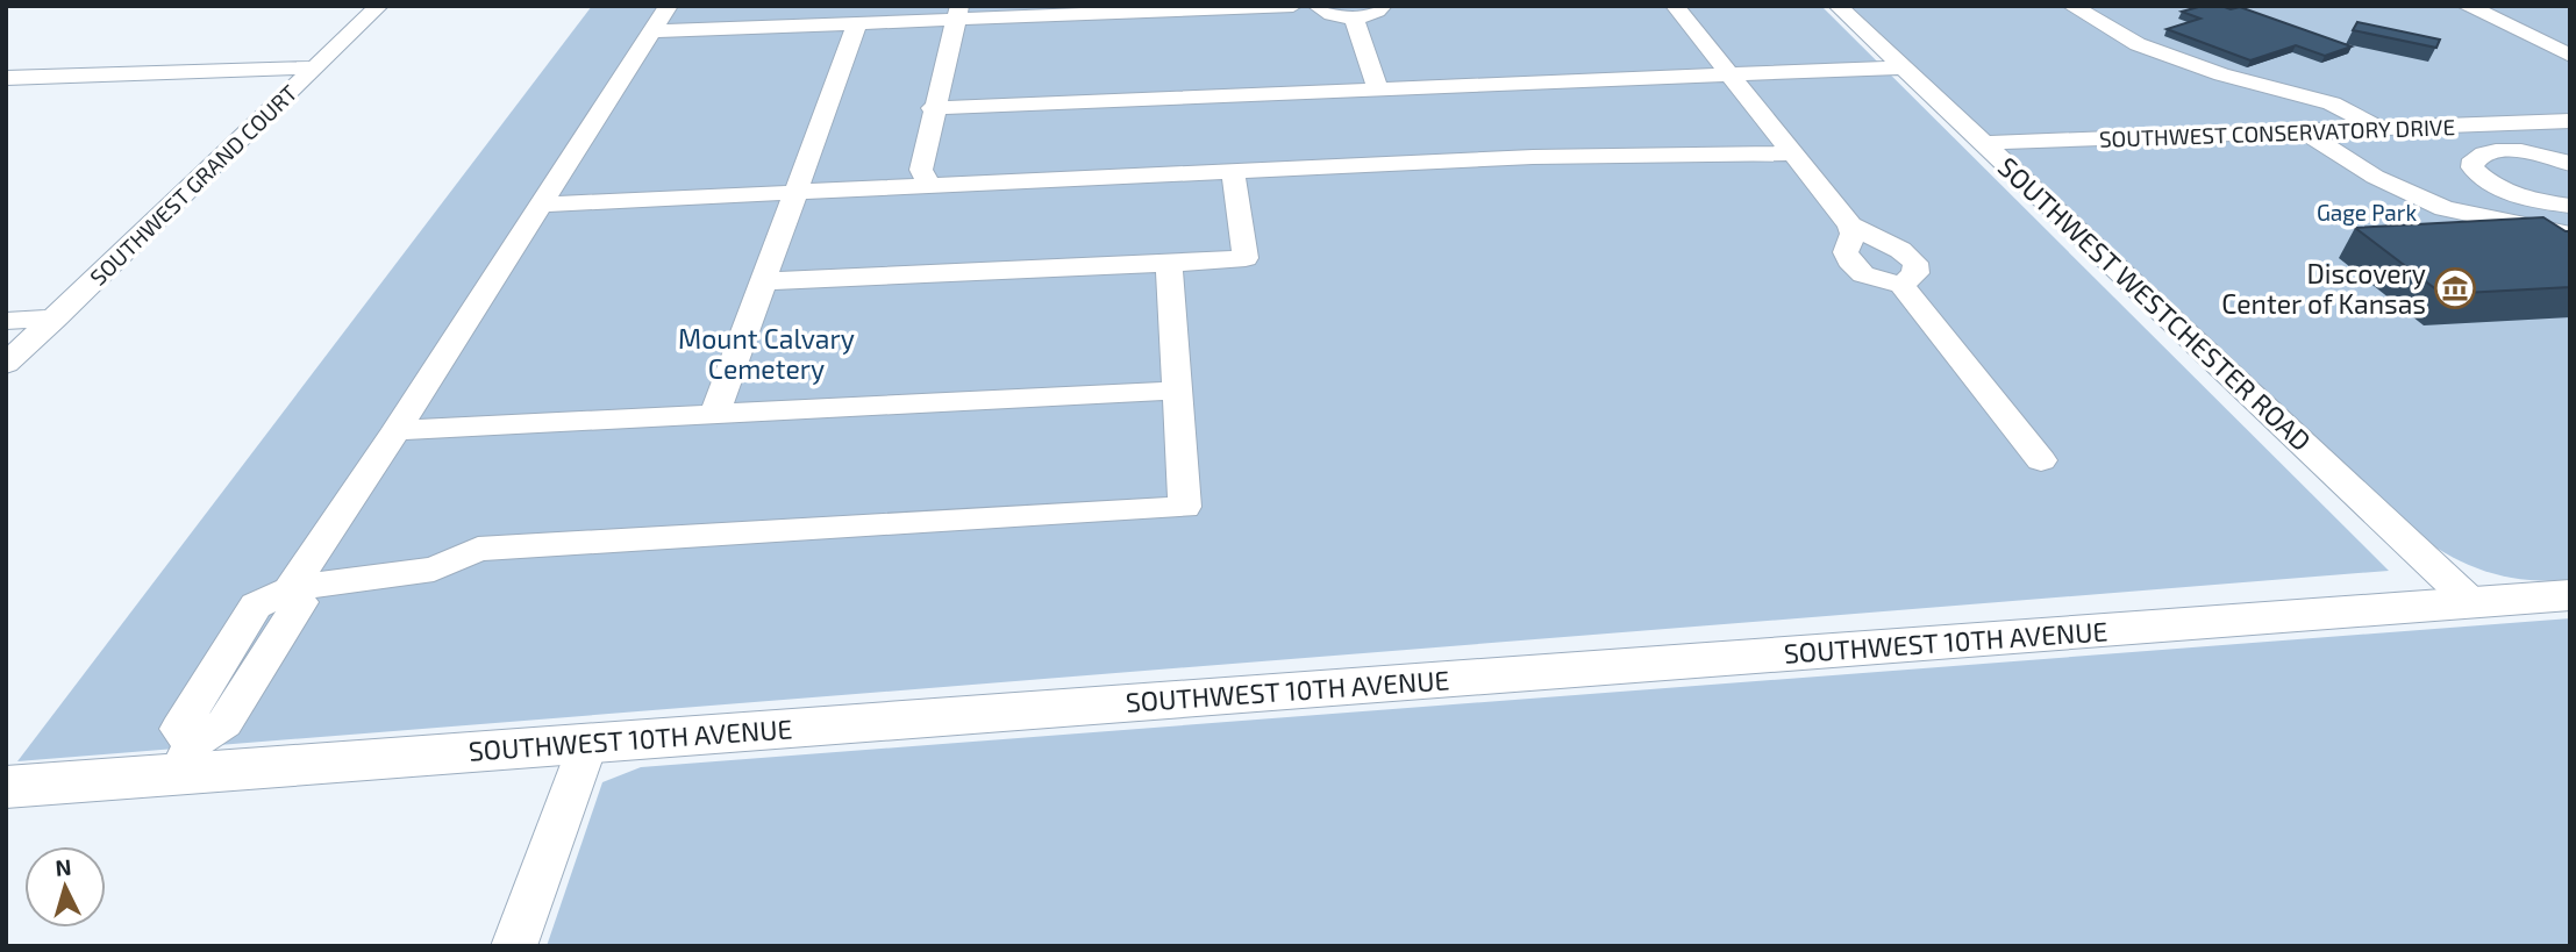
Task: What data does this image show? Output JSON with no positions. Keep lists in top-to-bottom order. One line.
{"streets":{"main road":["SOUTHWEST 10TH AVENUE"],"street":["SOUTHWEST CONSERVATORY DRIVE","SOUTHWEST GRAND COURT","SOUTHWEST WESTCHESTER ROAD"]},"crossings":[["SOUTHWEST CONSERVATORY DRIVE","SOUTHWEST WESTCHESTER ROAD"],["SOUTHWEST WESTCHESTER ROAD","SOUTHWEST 10TH AVENUE"]],"parks":["Gage Park","Mount Calvary Cemetery"],"places":{"museum":["Discovery Center of Kansas"]},"north":"top"}
